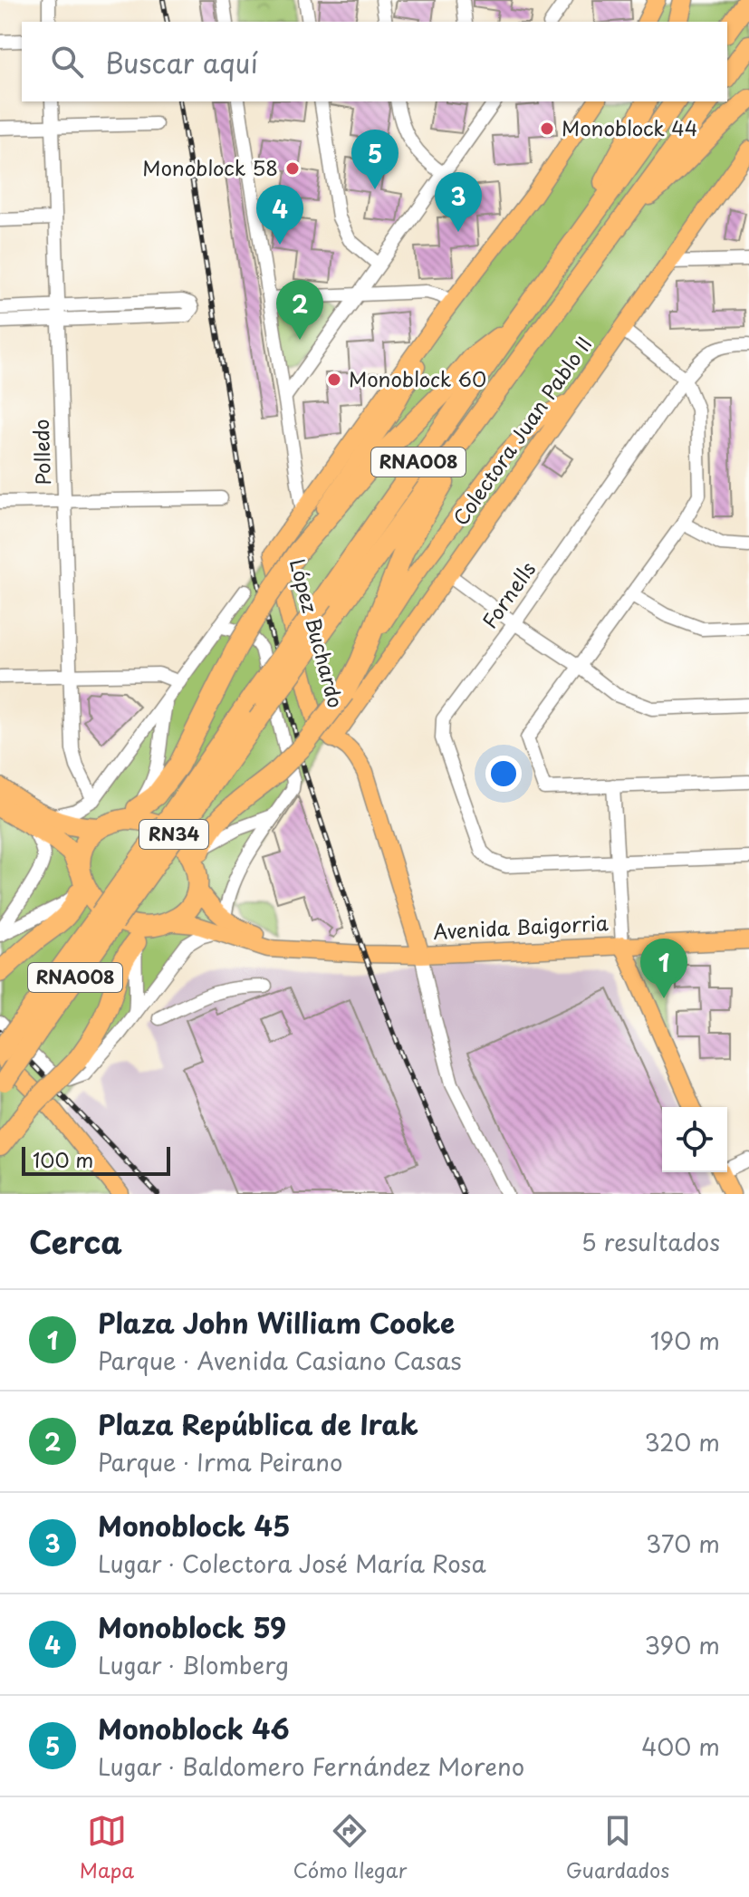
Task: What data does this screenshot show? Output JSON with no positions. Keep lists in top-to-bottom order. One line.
{"streets":{"highway":["RNA008","RN34"],"main road":["Colectora Juan Pablo II","López Buchardo","Avenida Baigorria"],"street":["Polledo","Fornells"]},"crossings":[["Colectora Juan Pablo II","López Buchardo"],["López Buchardo","Avenida Baigorria"],["RN34","Avenida Baigorria"]],"places":["Monoblock 44","Monoblock 58","Monoblock 60"],"scale_bar":"100 m","page":{"search":"Buscar aquí","pins":["5","3","4","2","1"],"scale":"100 m","heading":["Cerca","5 resultados"],"list":[{"mark":"1","name":"Plaza John William Cooke","note":"Parque · Avenida Casiano Casas","value":"190 m"},{"mark":"2","name":"Plaza República de Irak","note":"Parque · Irma Peirano","value":"320 m"},{"mark":"3","name":"Monoblock 45","note":"Lugar · Colectora José María Rosa","value":"370 m"},{"mark":"4","name":"Monoblock 59","note":"Lugar · Blomberg","value":"390 m"},{"mark":"5","name":"Monoblock 46","note":"Lugar · Baldomero Fernández Moreno","value":"400 m"}],"nav":["Mapa","Cómo llegar","Guardados"]}}
